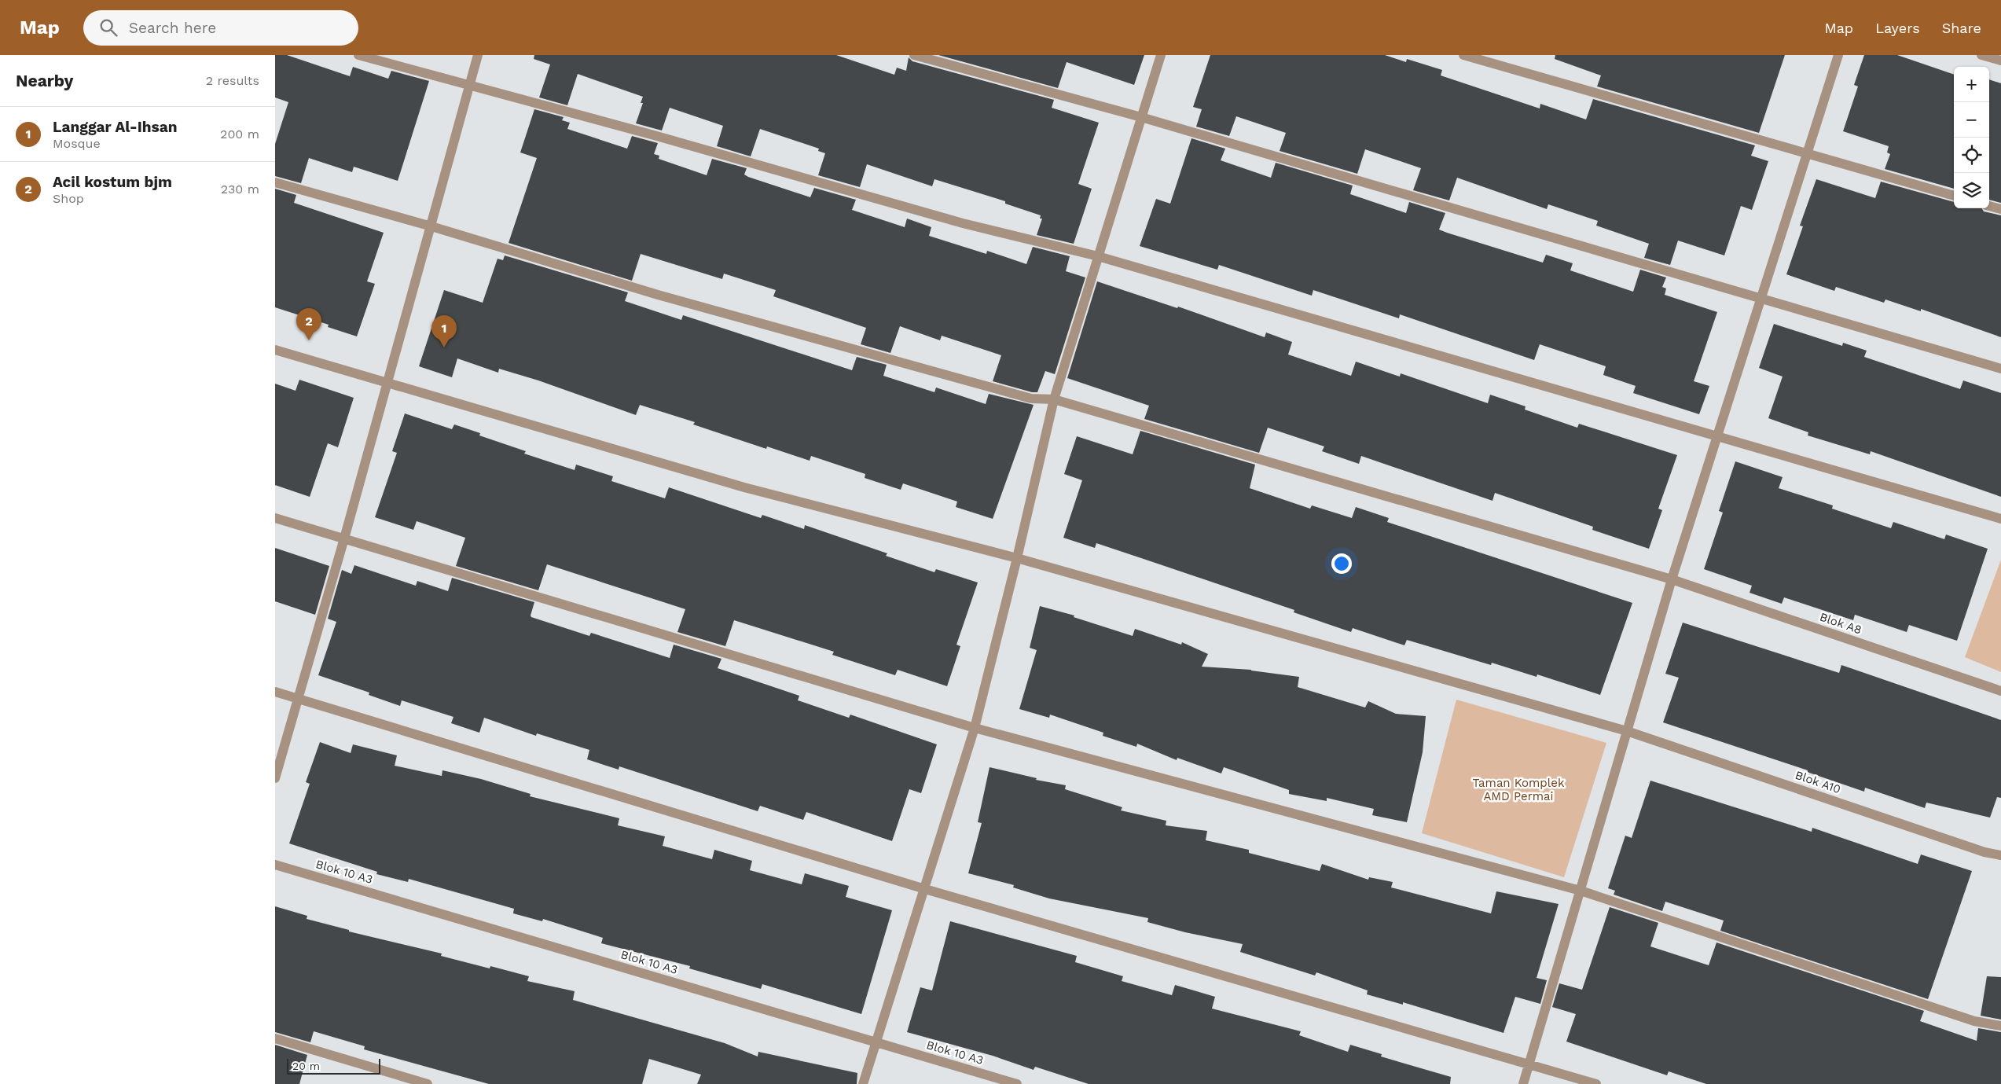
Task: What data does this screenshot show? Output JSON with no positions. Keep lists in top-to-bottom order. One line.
{"streets":{"street":["Blok A8","Blok A10","Blok 10 A3"]},"parks":["Taman Komplek AMD Permai"],"scale_bar":"20 m","page":{"header":"Map","search":"Search here","nav":["Map","Layers","Share"],"heading":["Nearby","2 results"],"map_buttons":["+","−"],"list":[{"mark":"1","name":"Langgar Al-Ihsan","note":"Mosque","value":"200 m"},{"mark":"2","name":"Acil kostum bjm","note":"Shop","value":"230 m"}],"pins":["2","1"],"scale":"20 m"}}
